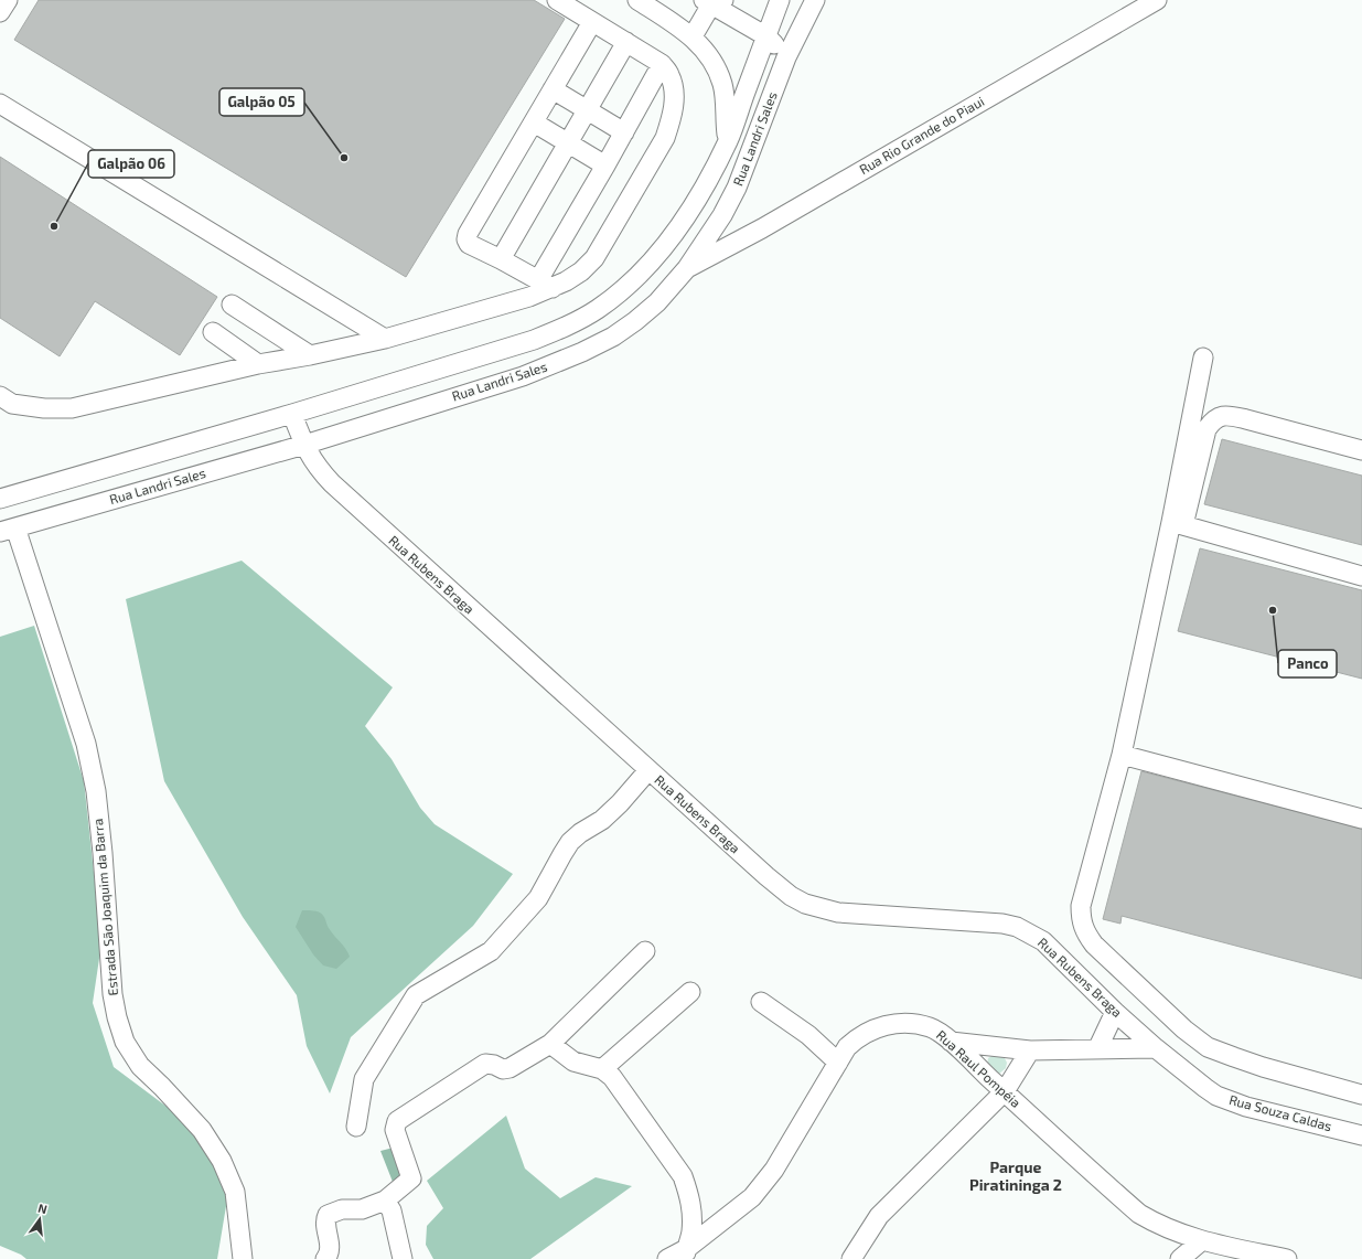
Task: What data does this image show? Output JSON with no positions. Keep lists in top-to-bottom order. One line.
{"streets":{"street":["Rua Rio Grande do Piaui","Rua Landri Sales","Rua Rubens Braga","Estrada São Joaquim da Barra","Rua Raul Pompéia","Rua Souza Caldas"]},"crossings":[["Rua Rio Grande do Piaui","Rua Landri Sales"],["Rua Landri Sales","Rua Rubens Braga"],["Rua Landri Sales","Estrada São Joaquim da Barra"],["Rua Rubens Braga","Rua Souza Caldas"]],"districts":["Parque Piratininga 2"],"places":["Galpão 05","Galpão 06","Panco"],"north":"top"}
